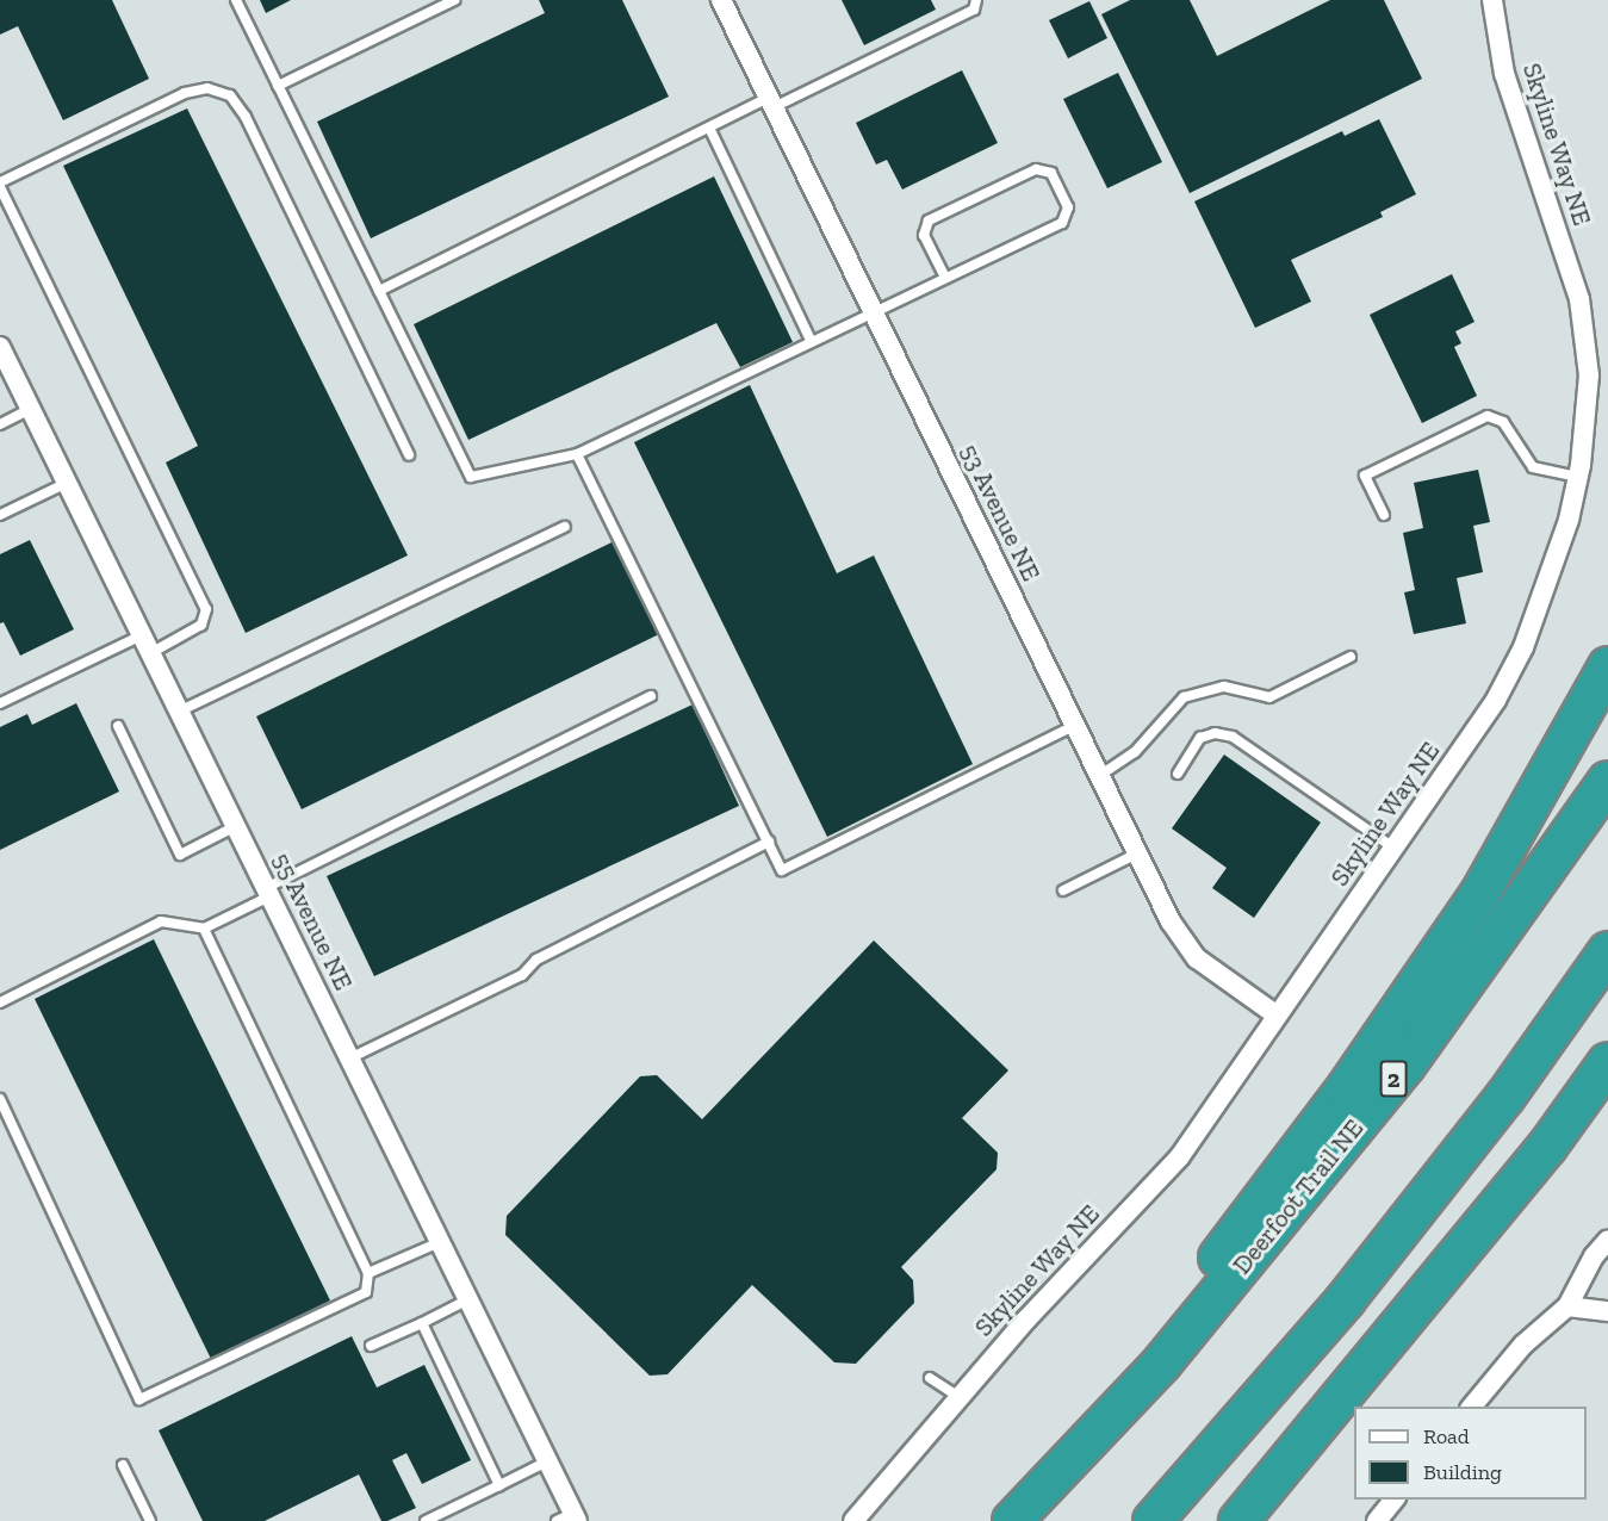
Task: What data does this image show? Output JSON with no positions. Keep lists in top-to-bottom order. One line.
{"streets":{"highway":["2","Deerfoot Trail NE"],"street":["Skyline Way NE","53 Avenue NE","55 Avenue NE"]},"crossings":[["Skyline Way NE","53 Avenue NE"]],"legend":["Road","Building"]}
